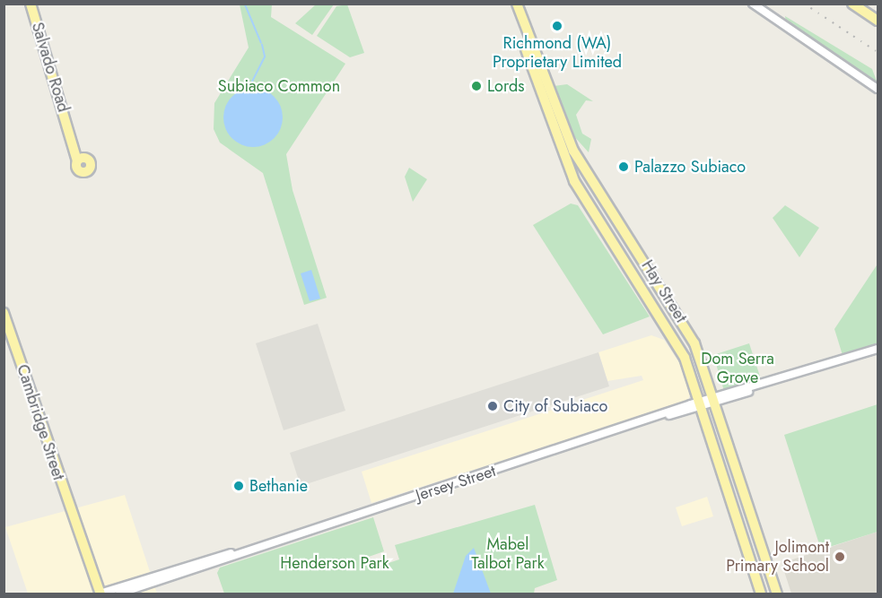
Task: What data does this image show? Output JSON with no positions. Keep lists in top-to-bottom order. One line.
{"streets":{"main road":["Salvado Road","Hay Street","Cambridge Street"],"street":["Jersey Street"]},"crossings":[["Hay Street","Jersey Street"],["Cambridge Street","Jersey Street"]],"parks":["Subiaco Common","Dom Serra Grove","Mabel Talbot Park","Henderson Park"],"places":["Richmond (WA) Proprietary Limited","Lords","Palazzo Subiaco","City of Subiaco","Bethanie","Jolimont Primary School"]}
